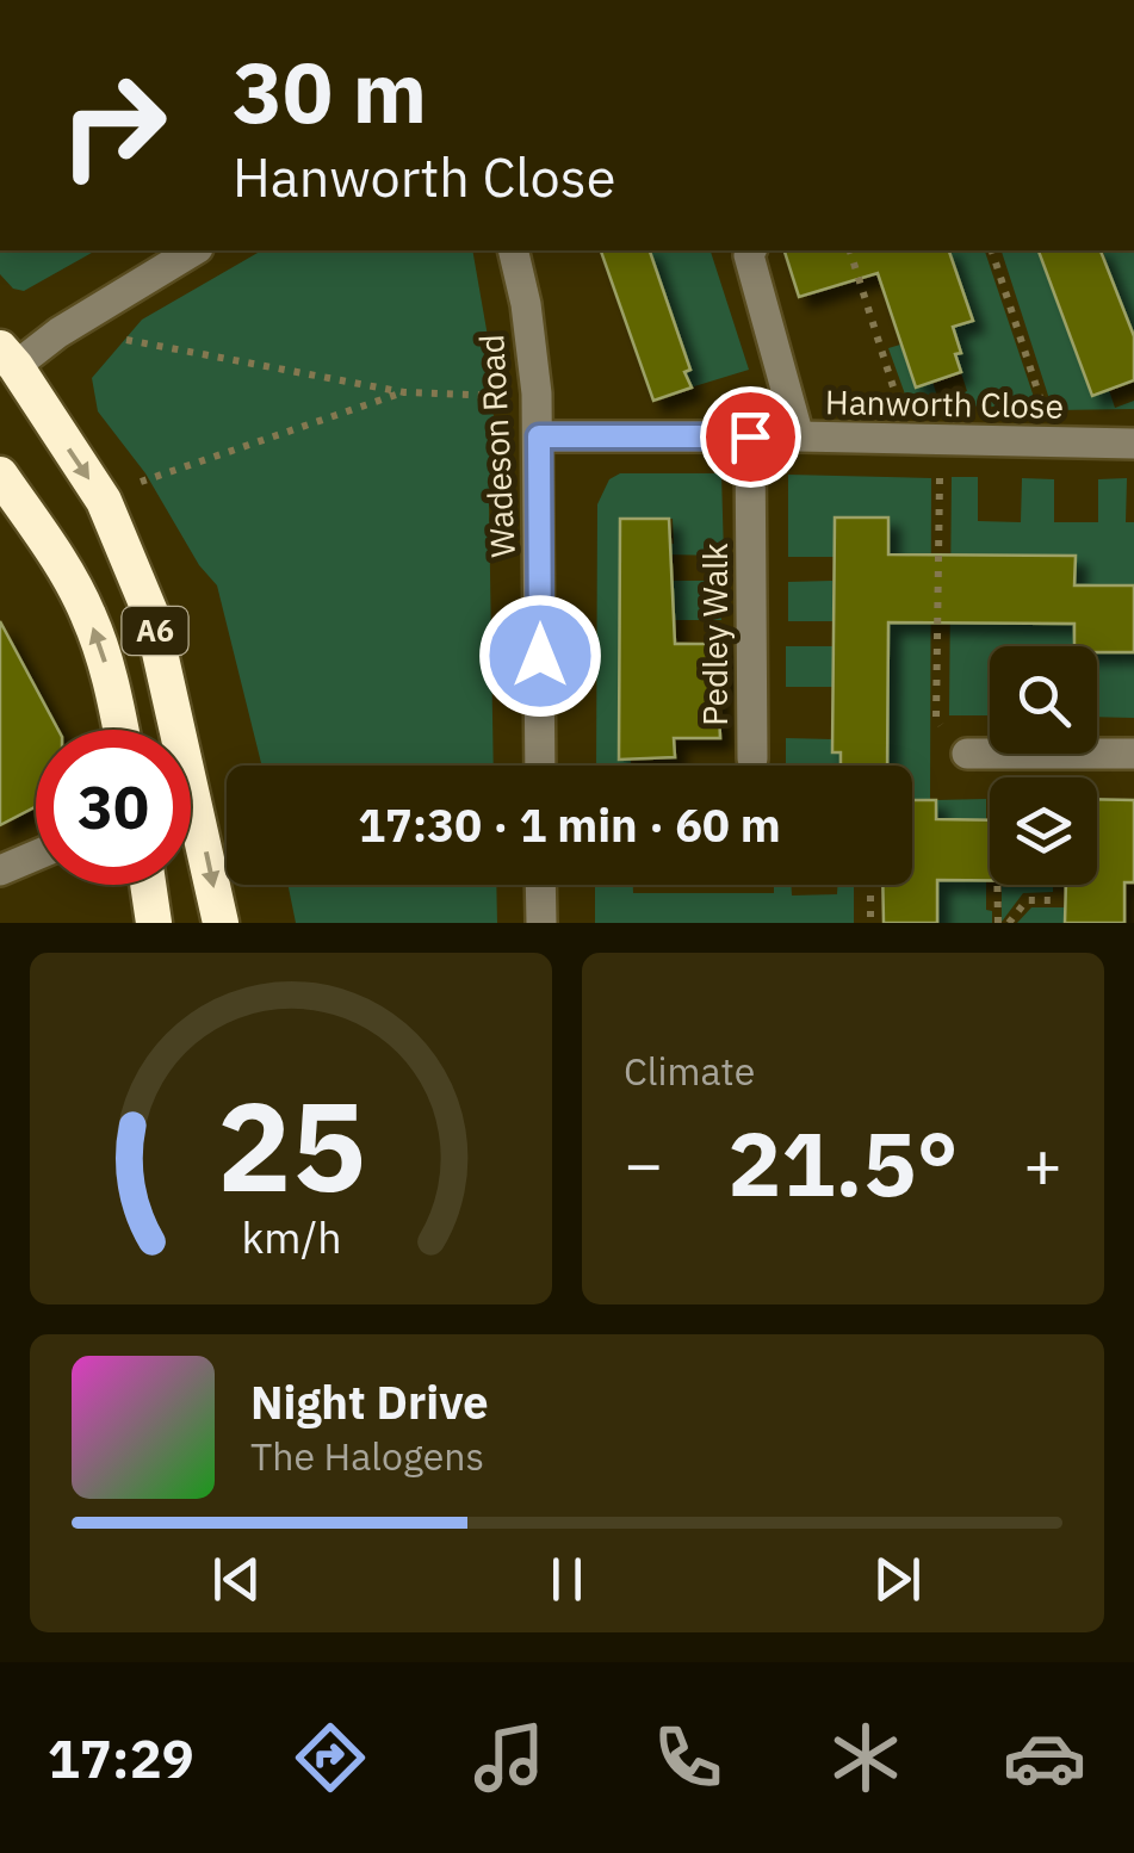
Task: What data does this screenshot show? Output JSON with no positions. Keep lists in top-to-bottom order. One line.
{"streets":{"highway":["A6"],"street":["Hanworth Close","Wadeson Road","Pedley Walk"]},"crossings":[["Hanworth Close","Wadeson Road"],["Hanworth Close","Pedley Walk"]],"page":{"turn":["30 m","Hanworth Close"],"limit":"30","trip":"17:30 · 1 min · 60 m","tile":"Climate","heat":["−","21.5°","+"],"song":["Night Drive","The Halogens"],"tabs":"17:29","gauge":["25","km/h"]}}
